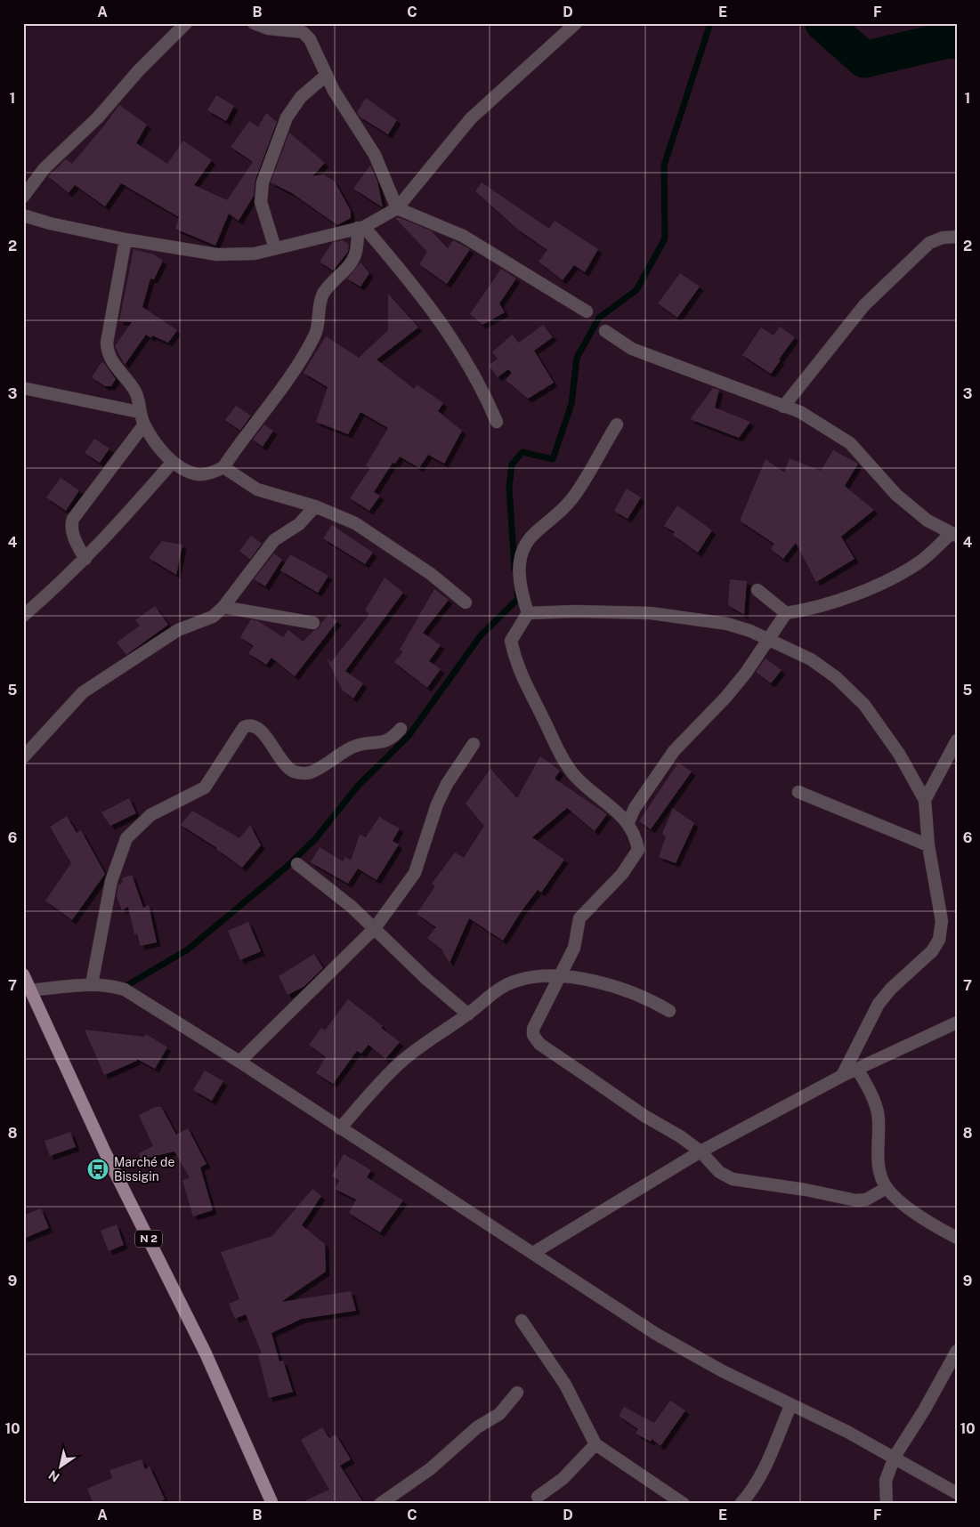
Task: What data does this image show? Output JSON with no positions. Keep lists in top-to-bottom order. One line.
{"streets":{"main road":["N 2"]},"places":{"bus stop":["Marché de Bissigin"]},"north":"bottom left","grid":{"columns":["A","B","C","D","E","F"],"rows":["1","2","3","4","5","6","7","8","9","10"]}}
